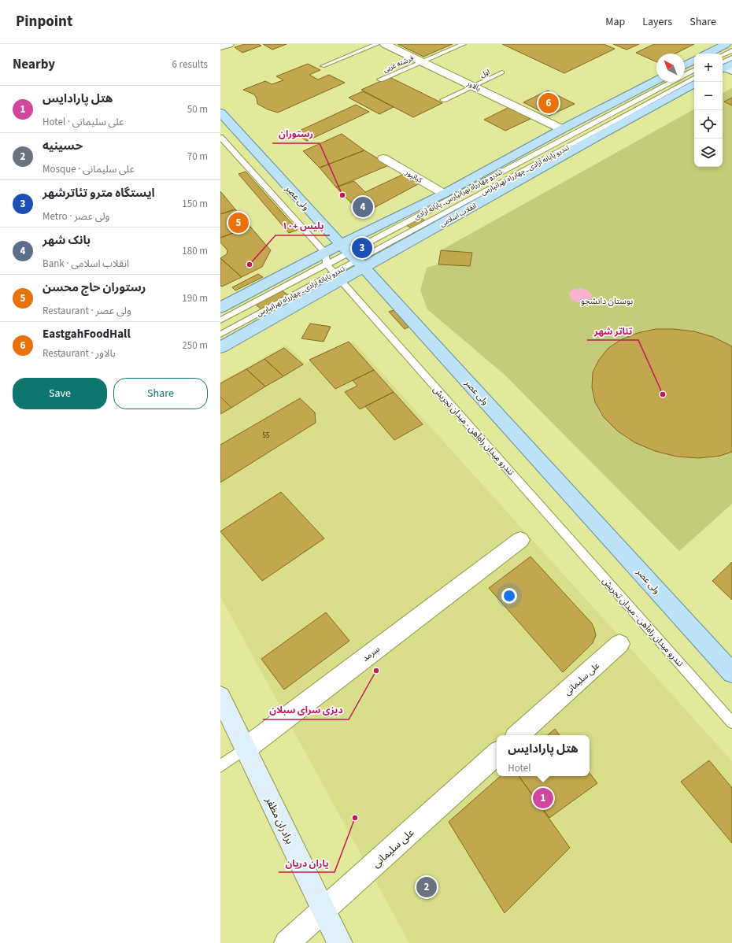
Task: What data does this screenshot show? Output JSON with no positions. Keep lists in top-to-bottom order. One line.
{"streets":{"main road":["ولی عصر","انقلاب اسلامی"],"street":["بالاور","کیانپور","سرمد","علی سلیمانی","برادران مظفر"],"lane":["فرشته غربی","اول","تندرو پایانه آزادی ـ چهارراه تهرانپارس","تندرو چهارراه تهرانپارس ـ پایانه آزادی","تندرو میدان راه‌آهن - میدان تجریش"]},"crossings":[["فرشته غربی","بالاور"],["اول","بالاور"],["بالاور","انقلاب اسلامی"],["تندرو پایانه آزادی ـ چهارراه تهرانپارس","تندرو چهارراه تهرانپارس ـ پایانه آزادی"],["تندرو پایانه آزادی ـ چهارراه تهرانپارس","ولی عصر"],["تندرو پایانه آزادی ـ چهارراه تهرانپارس","انقلاب اسلامی"],["تندرو پایانه آزادی ـ چهارراه تهرانپارس","تندرو میدان راه‌آهن - میدان تجریش"],["کیانپور","انقلاب اسلامی"],["تندرو چهارراه تهرانپارس ـ پایانه آزادی","ولی عصر"],["تندرو چهارراه تهرانپارس ـ پایانه آزادی","انقلاب اسلامی"],["ولی عصر","انقلاب اسلامی"],["انقلاب اسلامی","تندرو میدان راه‌آهن - میدان تجریش"],["سرمد","برادران مظفر"],["علی سلیمانی","برادران مظفر"]],"parks":["بوستان دانشجو"],"places":["رستوران","پلیس +۱۰","تئاتر شهر","دیزی سرای سبلان","یاران دریان"],"house_numbers":["55"],"north":"top left","page":{"header":"Pinpoint","nav":["Map","Layers","Share"],"heading":["Nearby","6 results"],"map_buttons":["+","−"],"list":[{"mark":"1","name":"هتل پارادایس","note":"Hotel · علی سلیمانی","value":"50 m"},{"mark":"2","name":"حسینیه","note":"Mosque · علی سلیمانی","value":"70 m"},{"mark":"3","name":"ایستگاه مترو تئاترشهر","note":"Metro · ولی عصر","value":"150 m"},{"mark":"4","name":"بانک شهر","note":"Bank · انقلاب اسلامی","value":"180 m"},{"mark":"5","name":"رستوران حاج محسن","note":"Restaurant · ولی عصر","value":"190 m"},{"mark":"6","name":"EastgahFoodHall","note":"Restaurant · بالاور","value":"250 m"}],"pins":["6","4","5","3","1","2"],"buttons":["Save","Share"],"popup":["هتل پارادایس","Hotel"]}}
